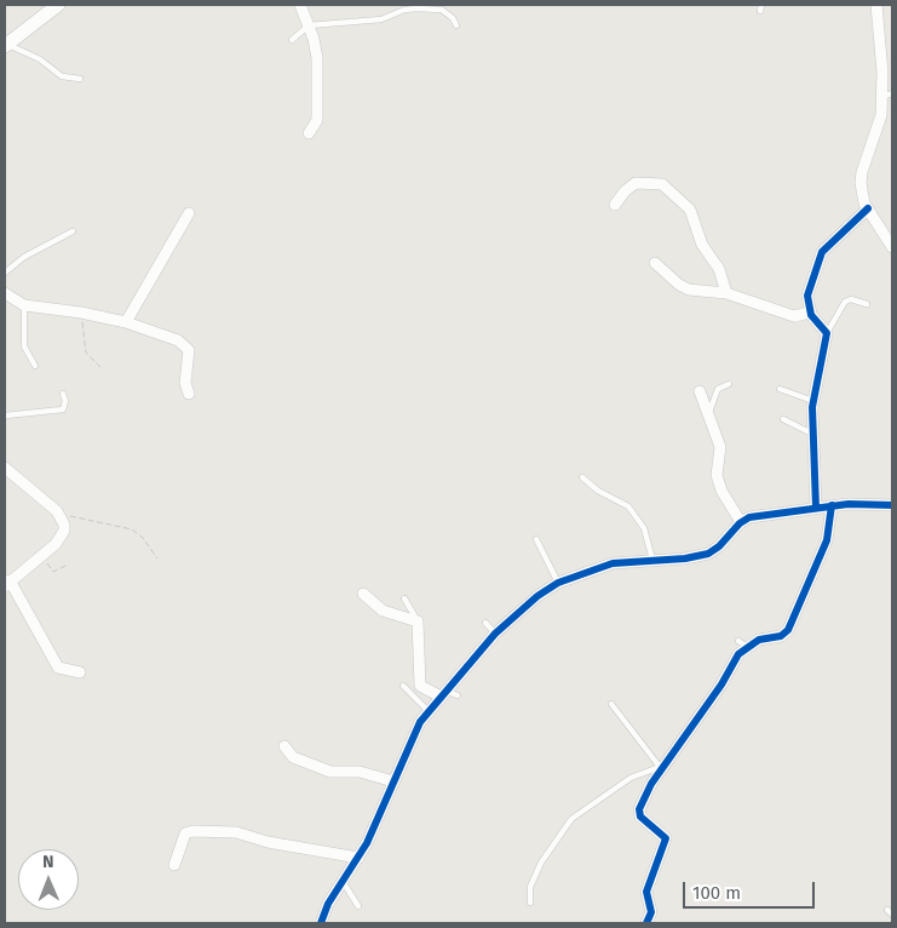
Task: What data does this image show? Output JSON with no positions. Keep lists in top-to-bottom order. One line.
{"scale_bar":"100 m","north":"top"}
